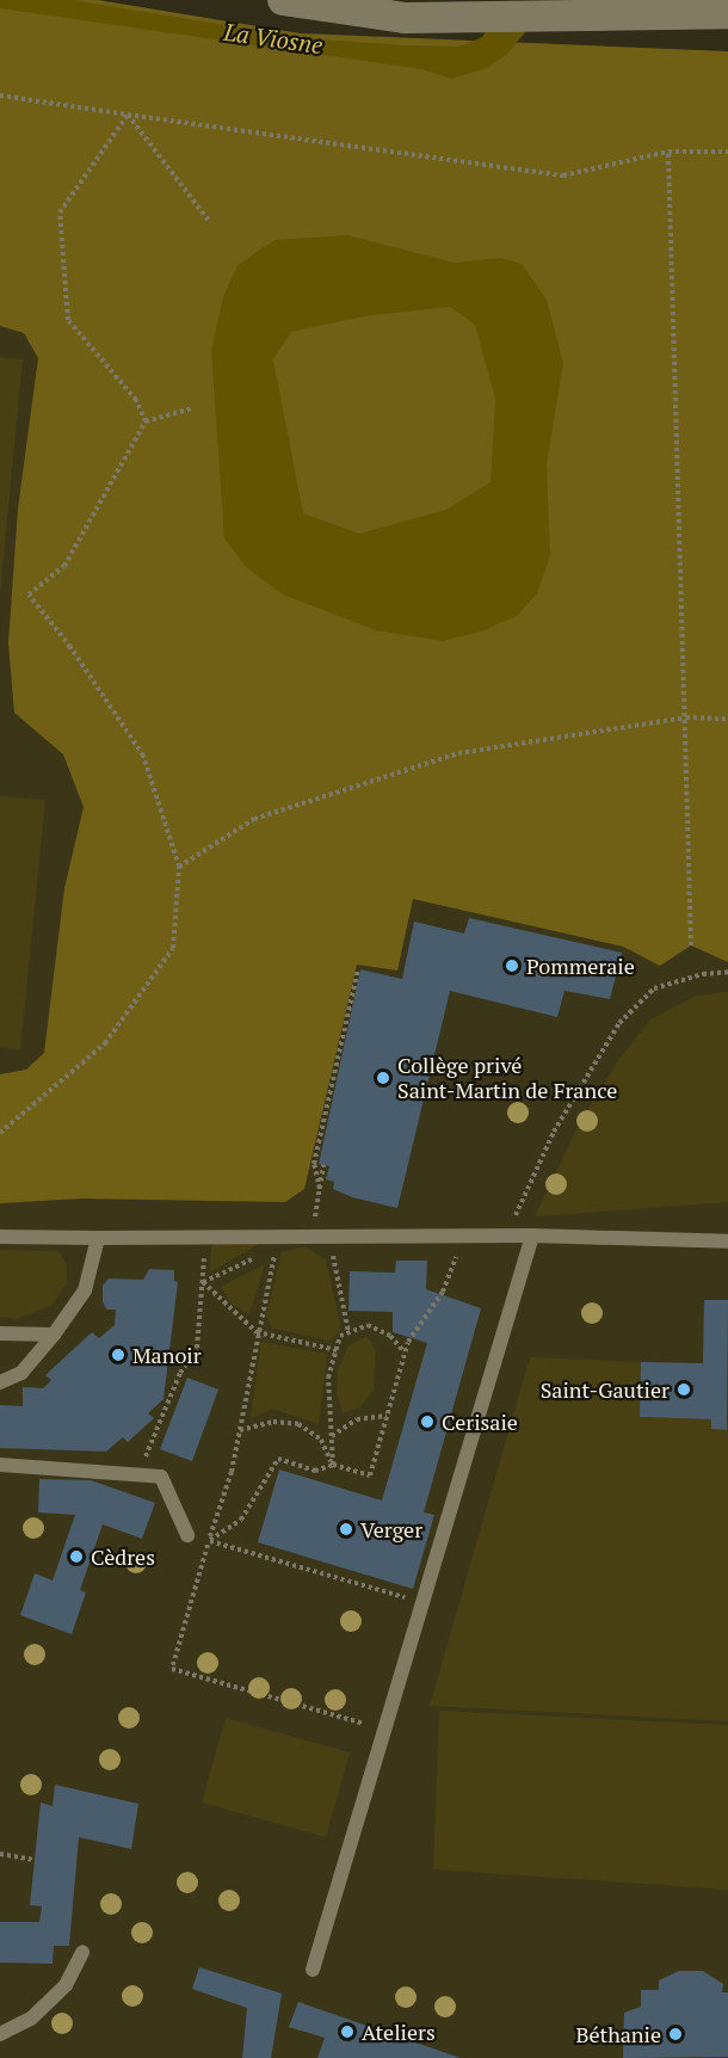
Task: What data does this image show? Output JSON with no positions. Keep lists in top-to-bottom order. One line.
{"water":["La Viosne"],"places":["Pommeraie","Collège privé Saint-Martin de France","Manoir","Saint-Gautier","Cerisaie","Verger","Cèdres","Ateliers","Béthanie"]}
